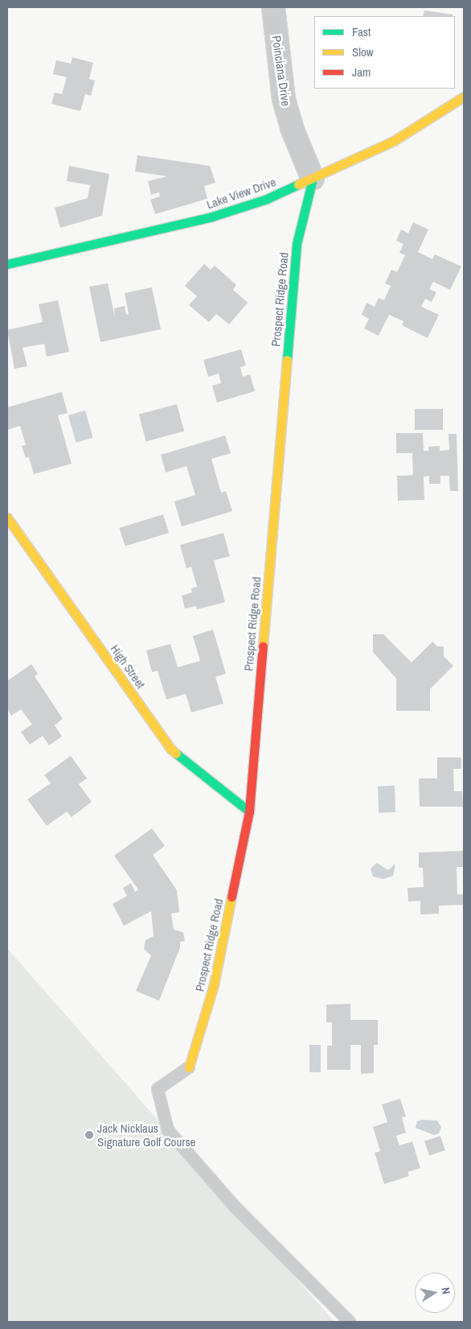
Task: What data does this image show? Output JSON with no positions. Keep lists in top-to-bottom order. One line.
{"streets":{"street":["Poinciana Drive","Lake View Drive","Prospect Ridge Road","High Street"]},"crossings":[["Poinciana Drive","Lake View Drive"],["Poinciana Drive","Prospect Ridge Road"],["Lake View Drive","Prospect Ridge Road"],["Prospect Ridge Road","High Street"]],"places":["Jack Nicklaus Signature Golf Course"],"legend":["Fast","Slow","Jam"],"north":"right"}
